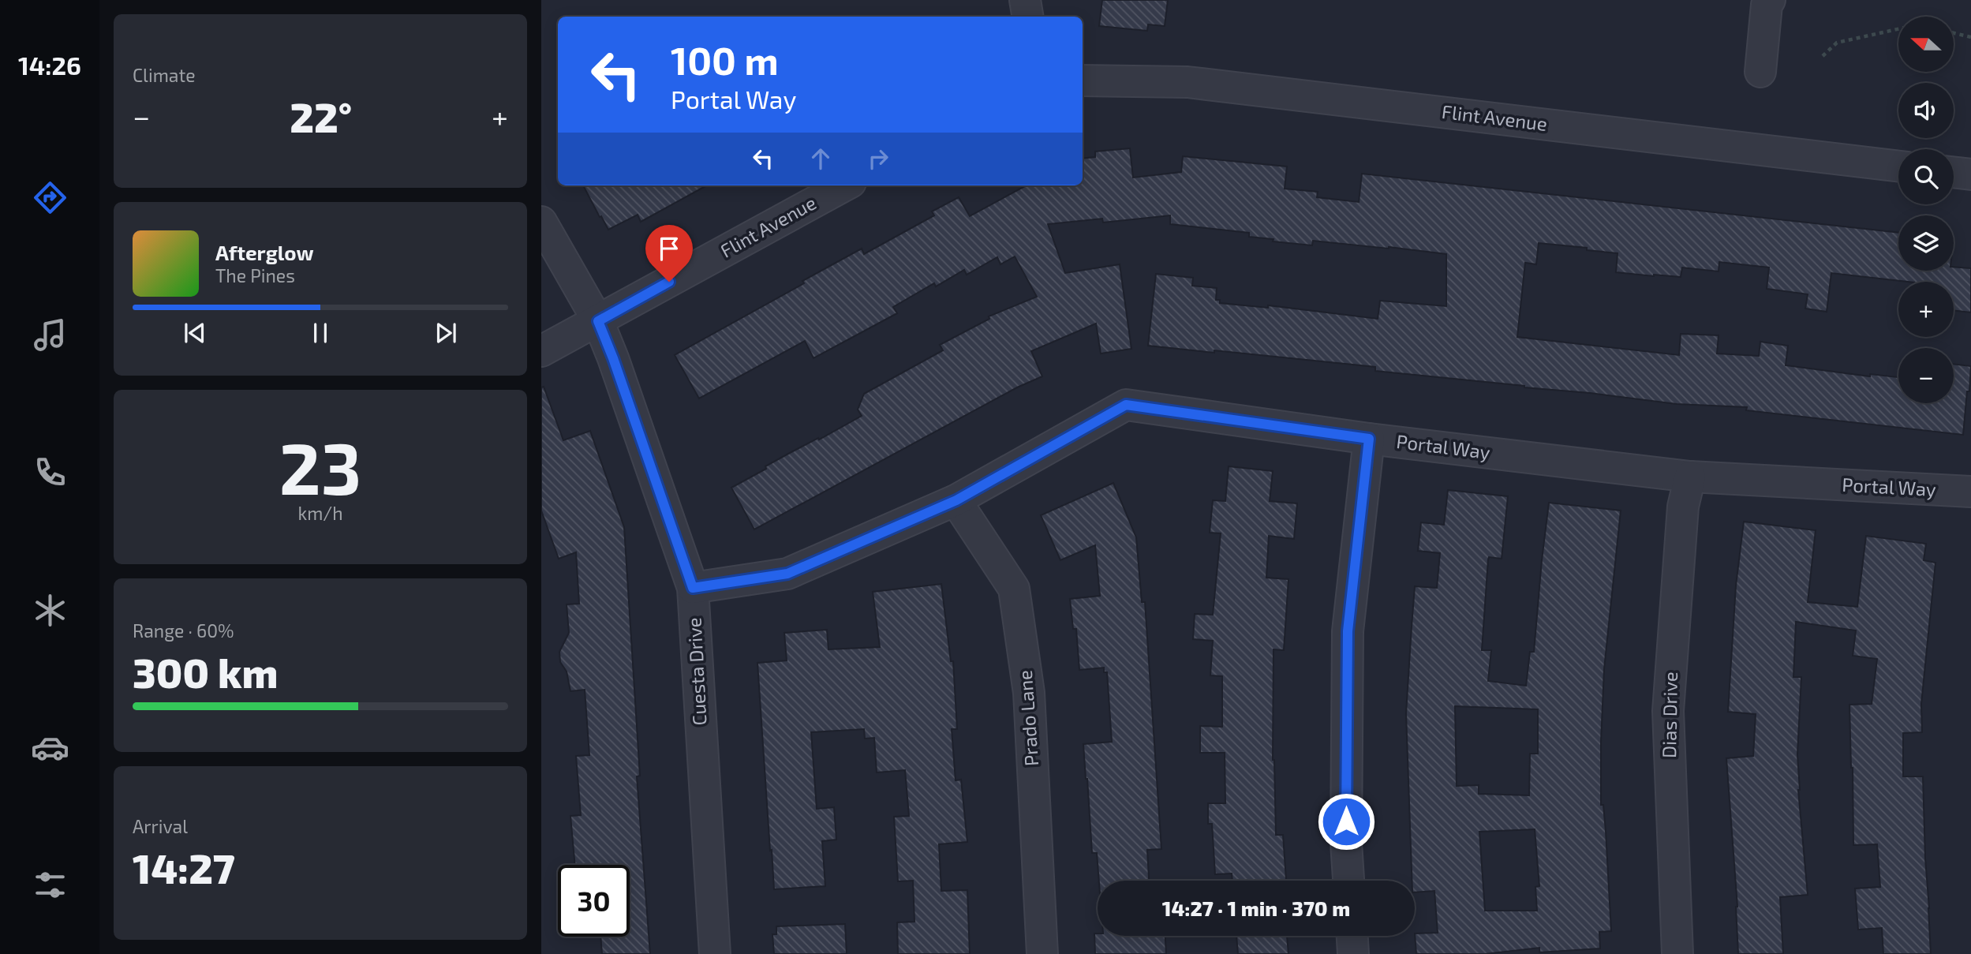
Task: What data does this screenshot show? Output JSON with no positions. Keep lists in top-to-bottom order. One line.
{"streets":{"street":["Flint Avenue","Portal Way","Cuesta Drive","Dias Drive","Prado Lane"]},"crossings":[["Flint Avenue","Cuesta Drive"],["Portal Way","Cuesta Drive"],["Portal Way","Dias Drive"],["Portal Way","Prado Lane"]],"north":"left","page":{"tabs":"14:26","tile":["Climate",["23","km/h"],["Range · 60%","300 km"],["Arrival","14:27"]],"map_buttons":["+","−"],"turn":["100 m","Portal Way"],"heat":["−","22°","+"],"song":["Afterglow","The Pines"],"limit":"30","trip":"14:27 · 1 min · 370 m"}}
